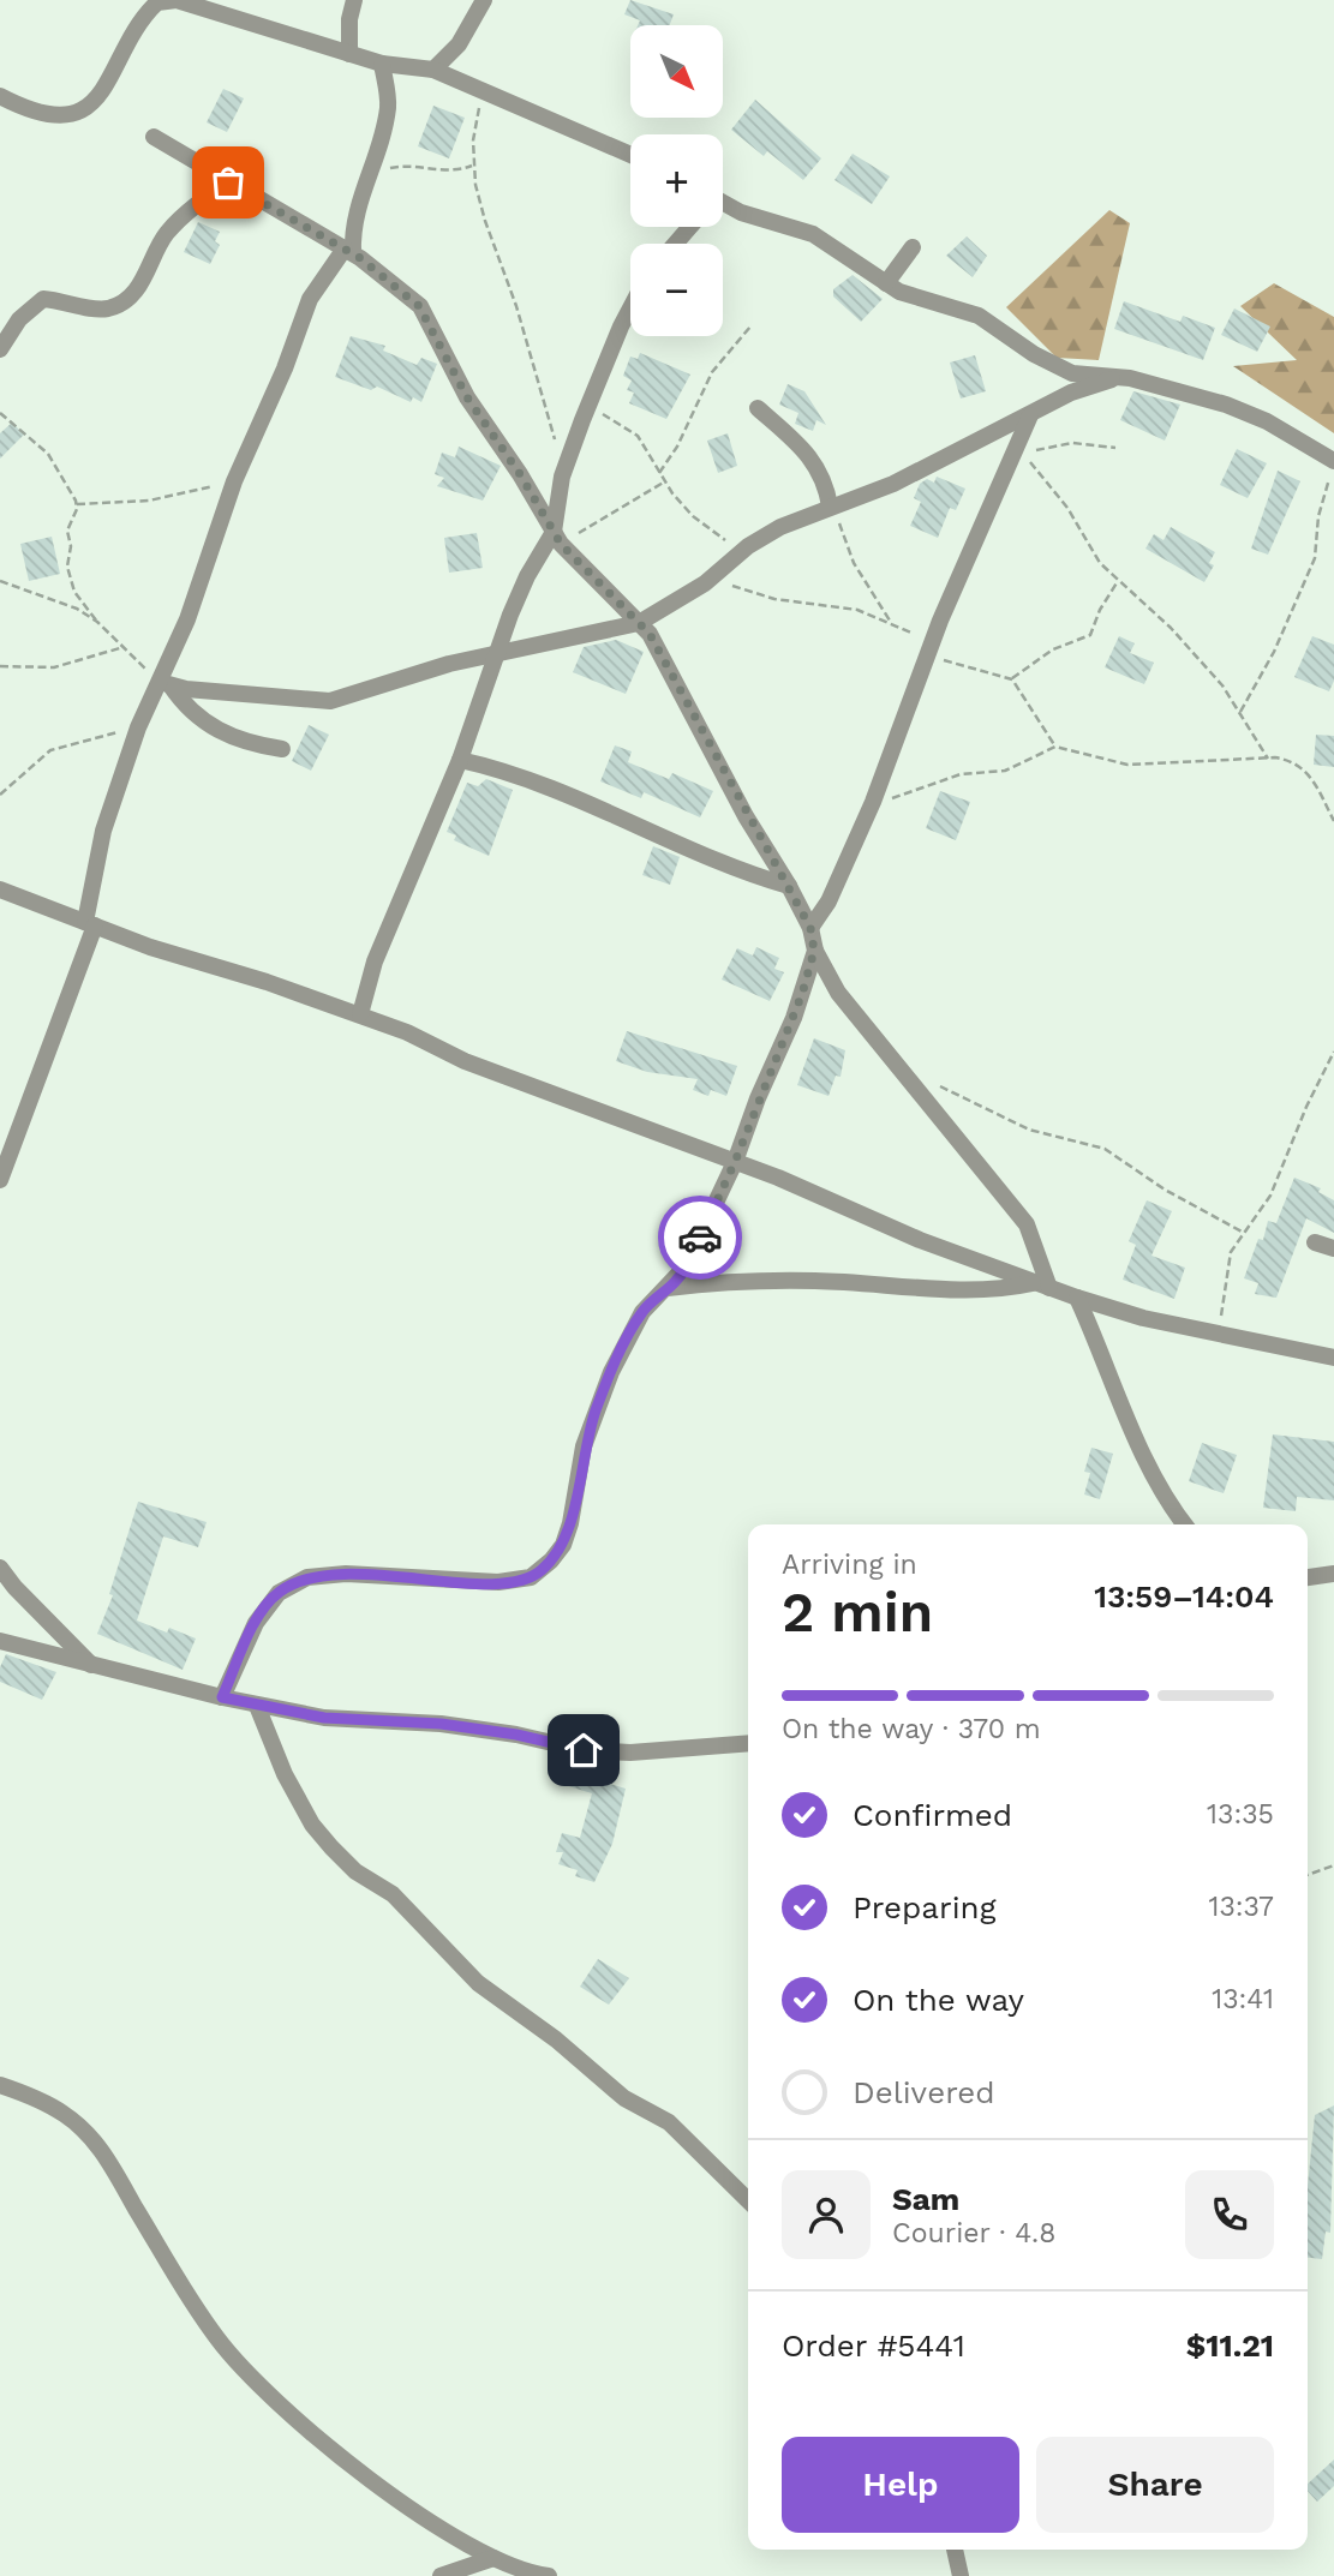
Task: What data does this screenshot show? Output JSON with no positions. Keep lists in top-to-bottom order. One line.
{"north":"bottom right","page":{"map_buttons":["+","−"],"heading":["2 min","Arriving in","13:59–14:04"],"panel":["Sam","Courier · 4.8","Order #5441","$11.21"],"bar":"On the way · 370 m","list":[["Confirmed","13:35"],["Preparing","13:37"],["On the way","13:41"],"Delivered"],"buttons":["Help","Share"]}}
